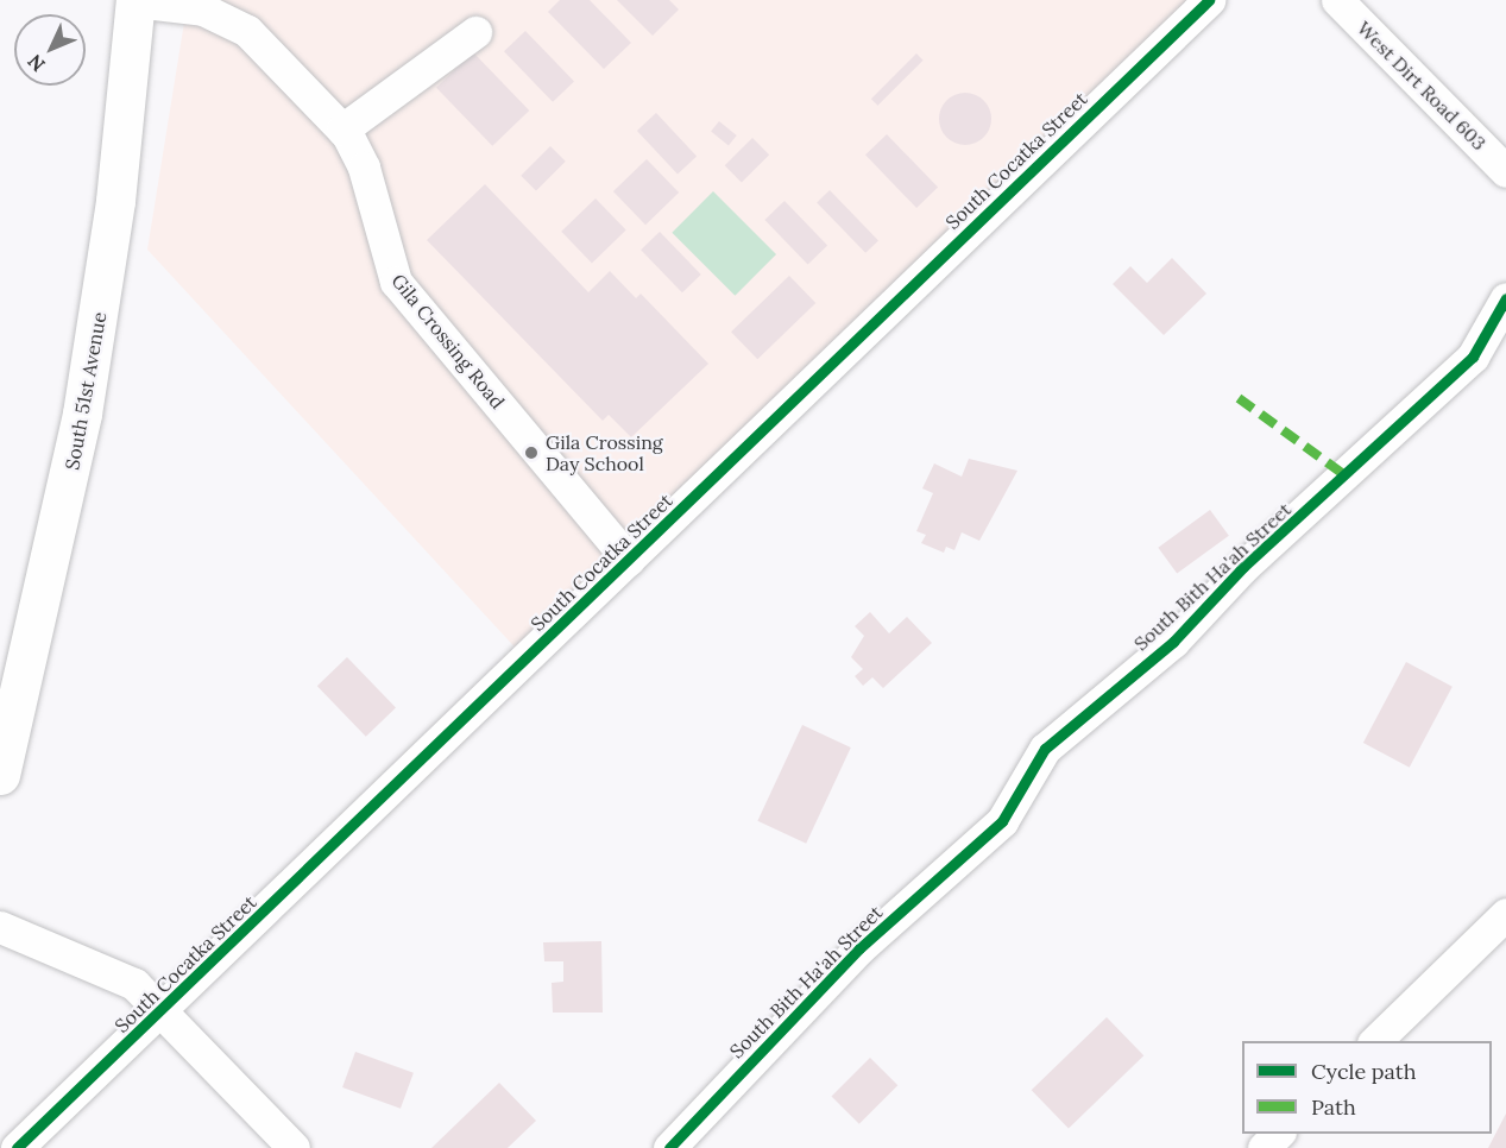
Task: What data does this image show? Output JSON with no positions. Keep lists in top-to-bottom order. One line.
{"streets":{"main road":["South 51st Avenue"],"street":["West Dirt Road 603","South Cocatka Street","Gila Crossing Road","South Bith Ha'ah Street"]},"crossings":[["South Cocatka Street","Gila Crossing Road"],["Gila Crossing Road","South 51st Avenue"]],"places":["Gila Crossing Day School"],"legend":["Cycle path","Path"],"north":"bottom left"}
